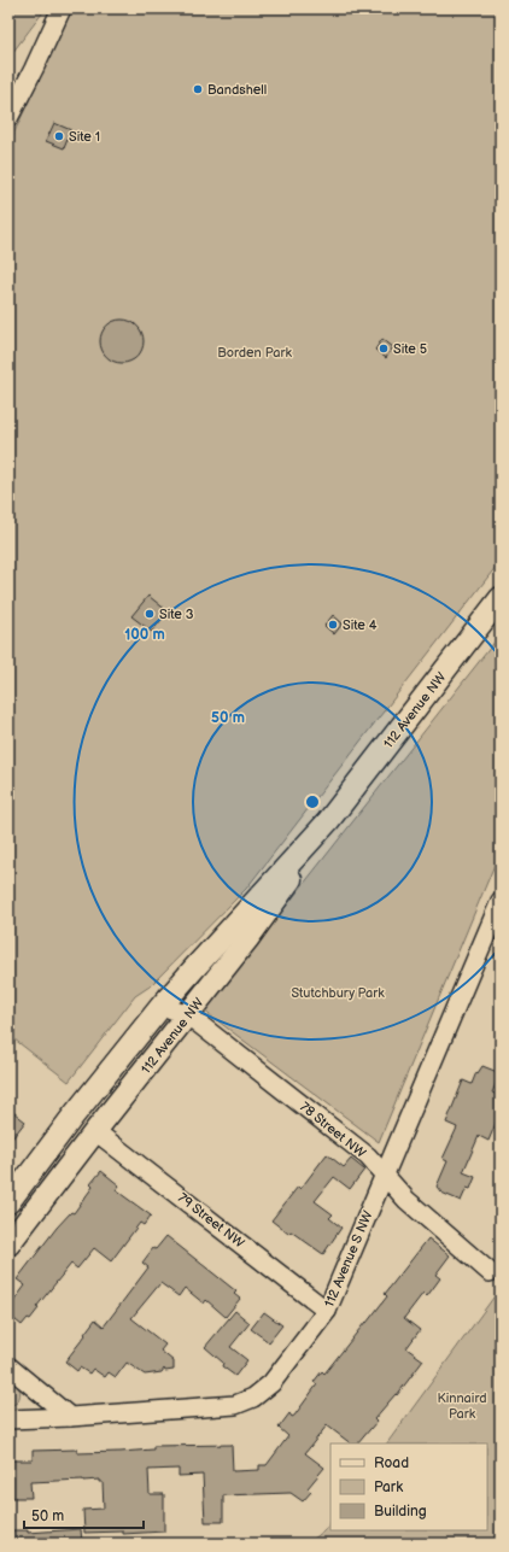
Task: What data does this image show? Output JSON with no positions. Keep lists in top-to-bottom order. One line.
{"streets":{"main road":["112 Avenue NW"],"street":["78 Street NW","79 Street NW","112 Avenue S NW"]},"crossings":[["112 Avenue NW","78 Street NW"],["112 Avenue NW","79 Street NW"],["78 Street NW","112 Avenue S NW"],["79 Street NW","112 Avenue S NW"]],"parks":["Borden Park","Stutchbury Park","Kinnaird Park"],"places":["Bandshell","Site 1","Site 5","Site 3","Site 4"],"legend":["Road","Park","Building"],"scale_bar":"50 m","rings":["100 m","50 m"]}
